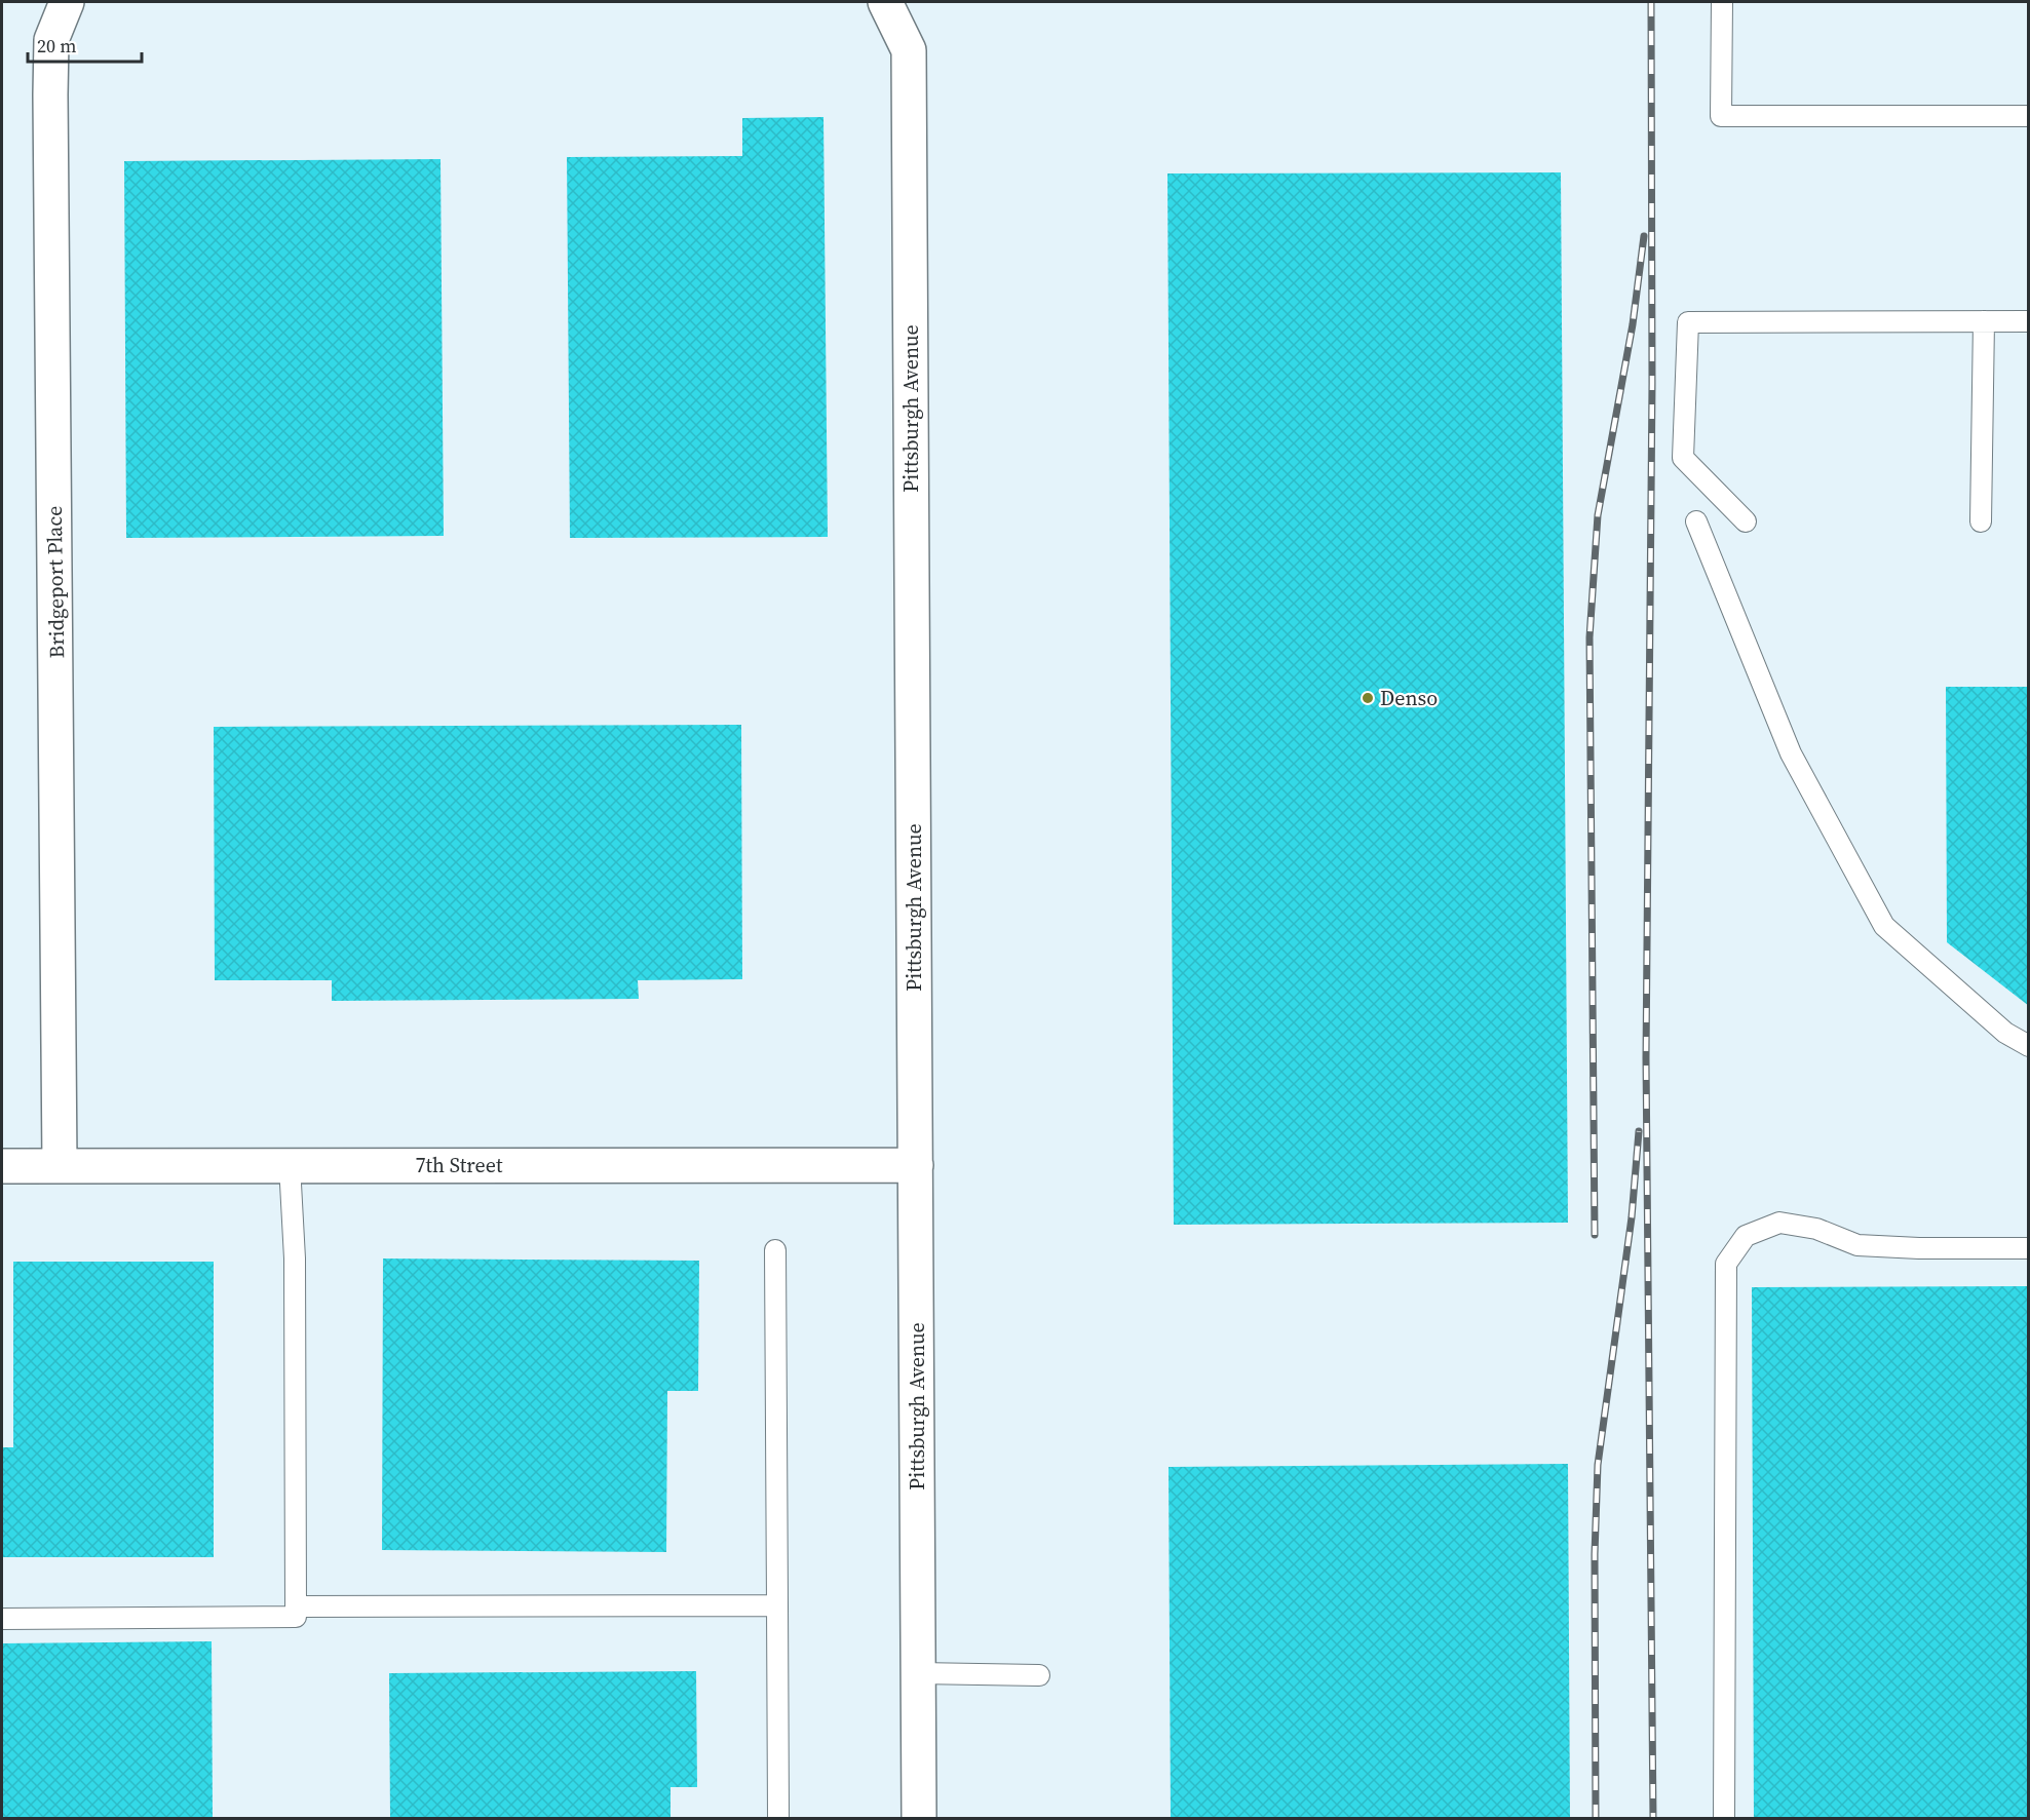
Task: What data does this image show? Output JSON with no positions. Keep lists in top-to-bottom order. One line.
{"streets":{"street":["Pittsburgh Avenue","Bridgeport Place","7th Street"]},"crossings":[["Pittsburgh Avenue","7th Street"],["Bridgeport Place","7th Street"]],"places":["Denso"],"scale_bar":"20 m"}
